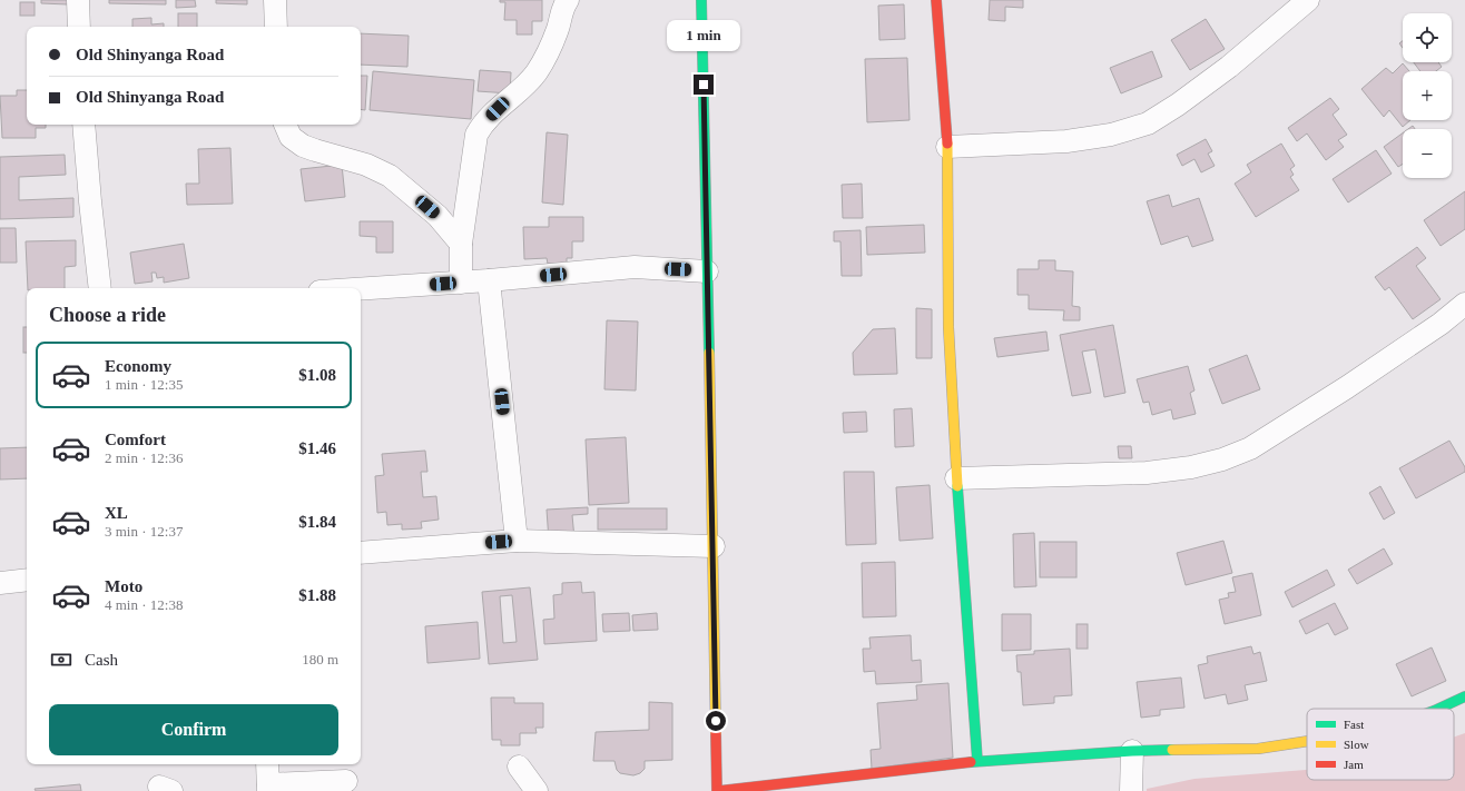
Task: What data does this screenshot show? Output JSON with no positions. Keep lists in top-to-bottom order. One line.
{"legend":["Fast","Slow","Jam"],"page":{"map_buttons":["+","−"],"bubble":"1 min","banner":["Old Shinyanga Road","Old Shinyanga Road"],"heading":"Choose a ride","list":[{"name":"Economy","note":"1 min · 12:35","value":"$1.08"},{"name":"Comfort","note":"2 min · 12:36","value":"$1.46"},{"name":"XL","note":"3 min · 12:37","value":"$1.84"},{"name":"Moto","note":"4 min · 12:38","value":"$1.88"}],"pay":["Cash","180 m"],"buttons":"Confirm"}}
